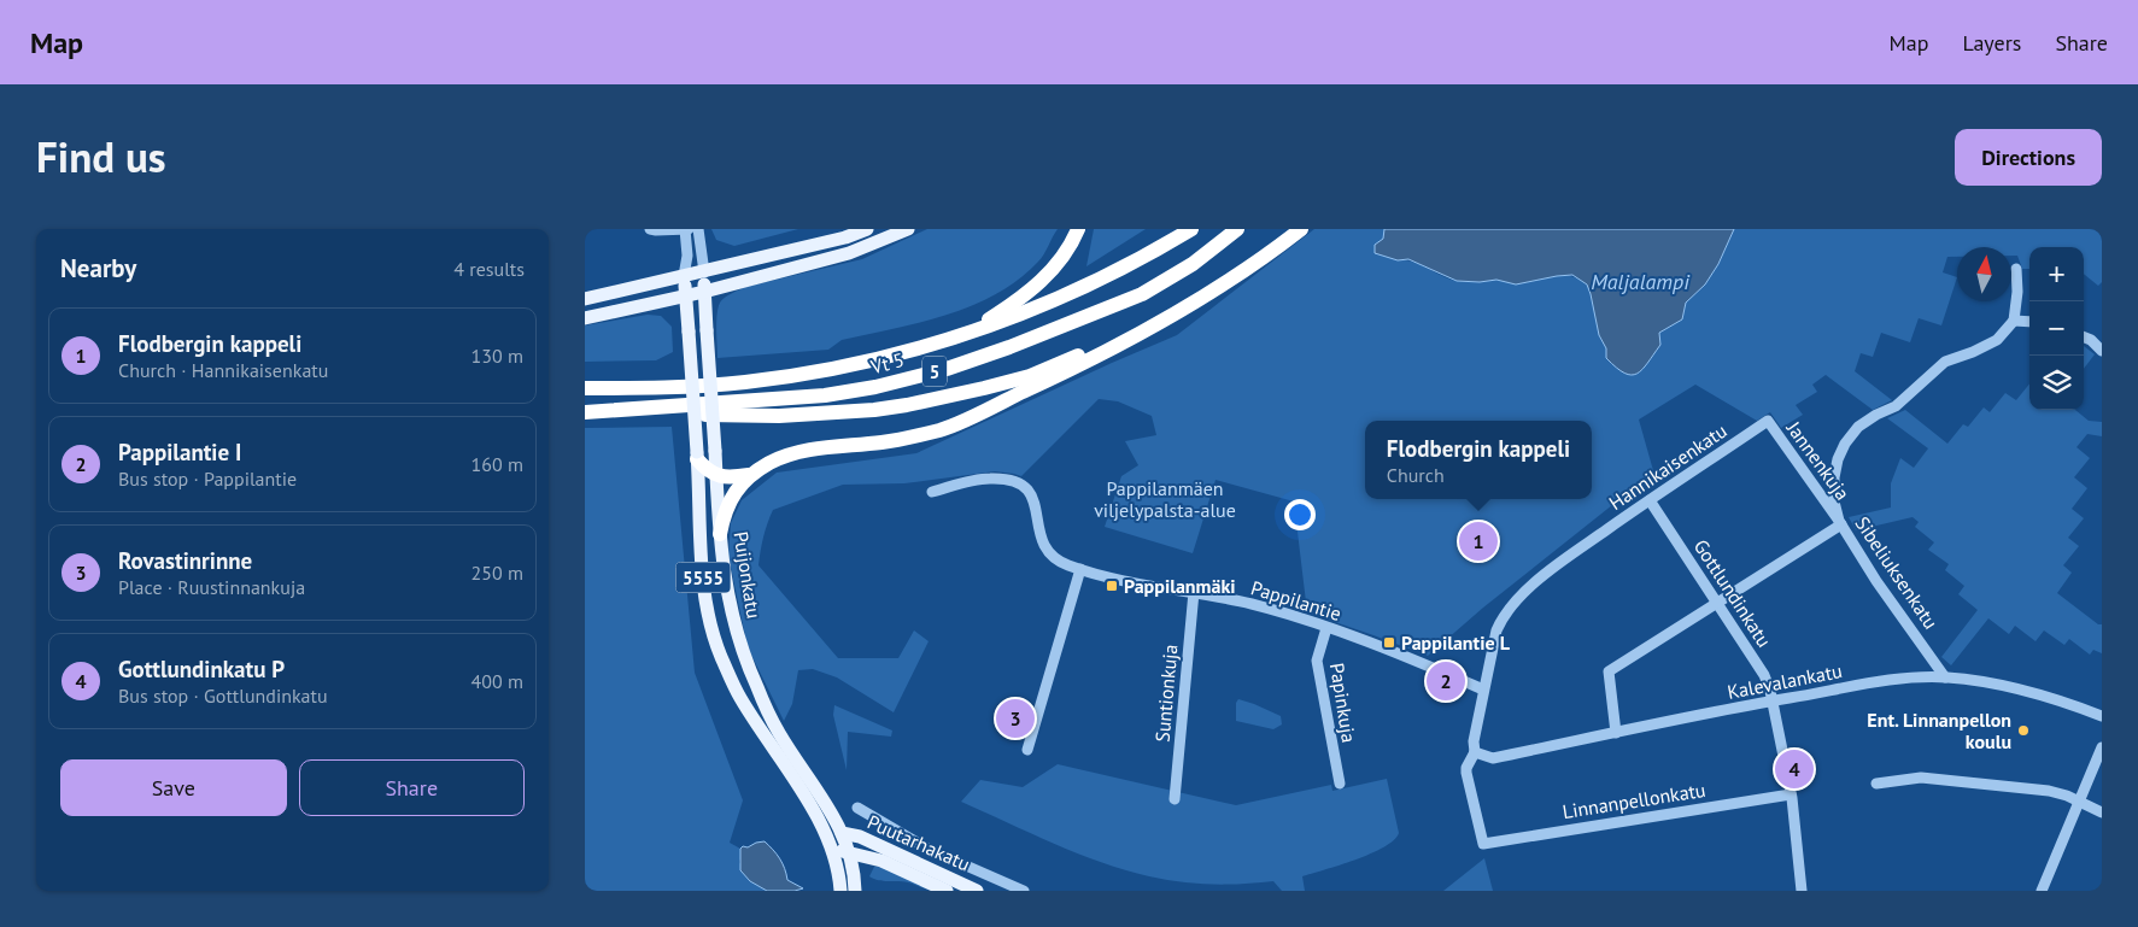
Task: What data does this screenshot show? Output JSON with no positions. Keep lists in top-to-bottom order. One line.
{"streets":{"highway":["Vt 5","5"],"main road":["Puijonkatu","5555","Puutarhakatu"],"street":["Jannenkuja","Hannikaisenkatu","Sibeliuksenkatu","Gottlundinkatu","Pappilantie","Kalevalankatu","Suntionkuja","Papinkuja","Linnanpellonkatu"]},"crossings":[["Jannenkuja","Hannikaisenkatu"],["Jannenkuja","Sibeliuksenkatu"],["Hannikaisenkatu","Gottlundinkatu"],["Hannikaisenkatu","Pappilantie"],["Hannikaisenkatu","Kalevalankatu"],["Hannikaisenkatu","Linnanpellonkatu"],["Sibeliuksenkatu","Kalevalankatu"],["Puijonkatu","5555"],["Puijonkatu","Puutarhakatu"],["Gottlundinkatu","Kalevalankatu"],["Gottlundinkatu","Linnanpellonkatu"],["Pappilantie","Suntionkuja"],["Pappilantie","Papinkuja"]],"water":["Maljalampi"],"parks":["Pappilanmäen viljelypalsta-alue"],"places":{"transit":["Pappilanmäki","Pappilantie L"],"other":["Ent. Linnanpellon koulu"]},"north":"top","page":{"header":"Map","nav":["Map","Layers","Share"],"title":"Find us","buttons":["Directions",["Save","Share"]],"heading":["Nearby","4 results"],"map_buttons":["+","−"],"list":[{"mark":"1","name":"Flodbergin kappeli","note":"Church · Hannikaisenkatu","value":"130 m"},{"mark":"2","name":"Pappilantie I","note":"Bus stop · Pappilantie","value":"160 m"},{"mark":"3","name":"Rovastinrinne","note":"Place · Ruustinnankuja","value":"250 m"},{"mark":"4","name":"Gottlundinkatu P","note":"Bus stop · Gottlundinkatu","value":"400 m"}],"popup":["Flodbergin kappeli","Church"],"pins":["1","2","3","4"]}}
